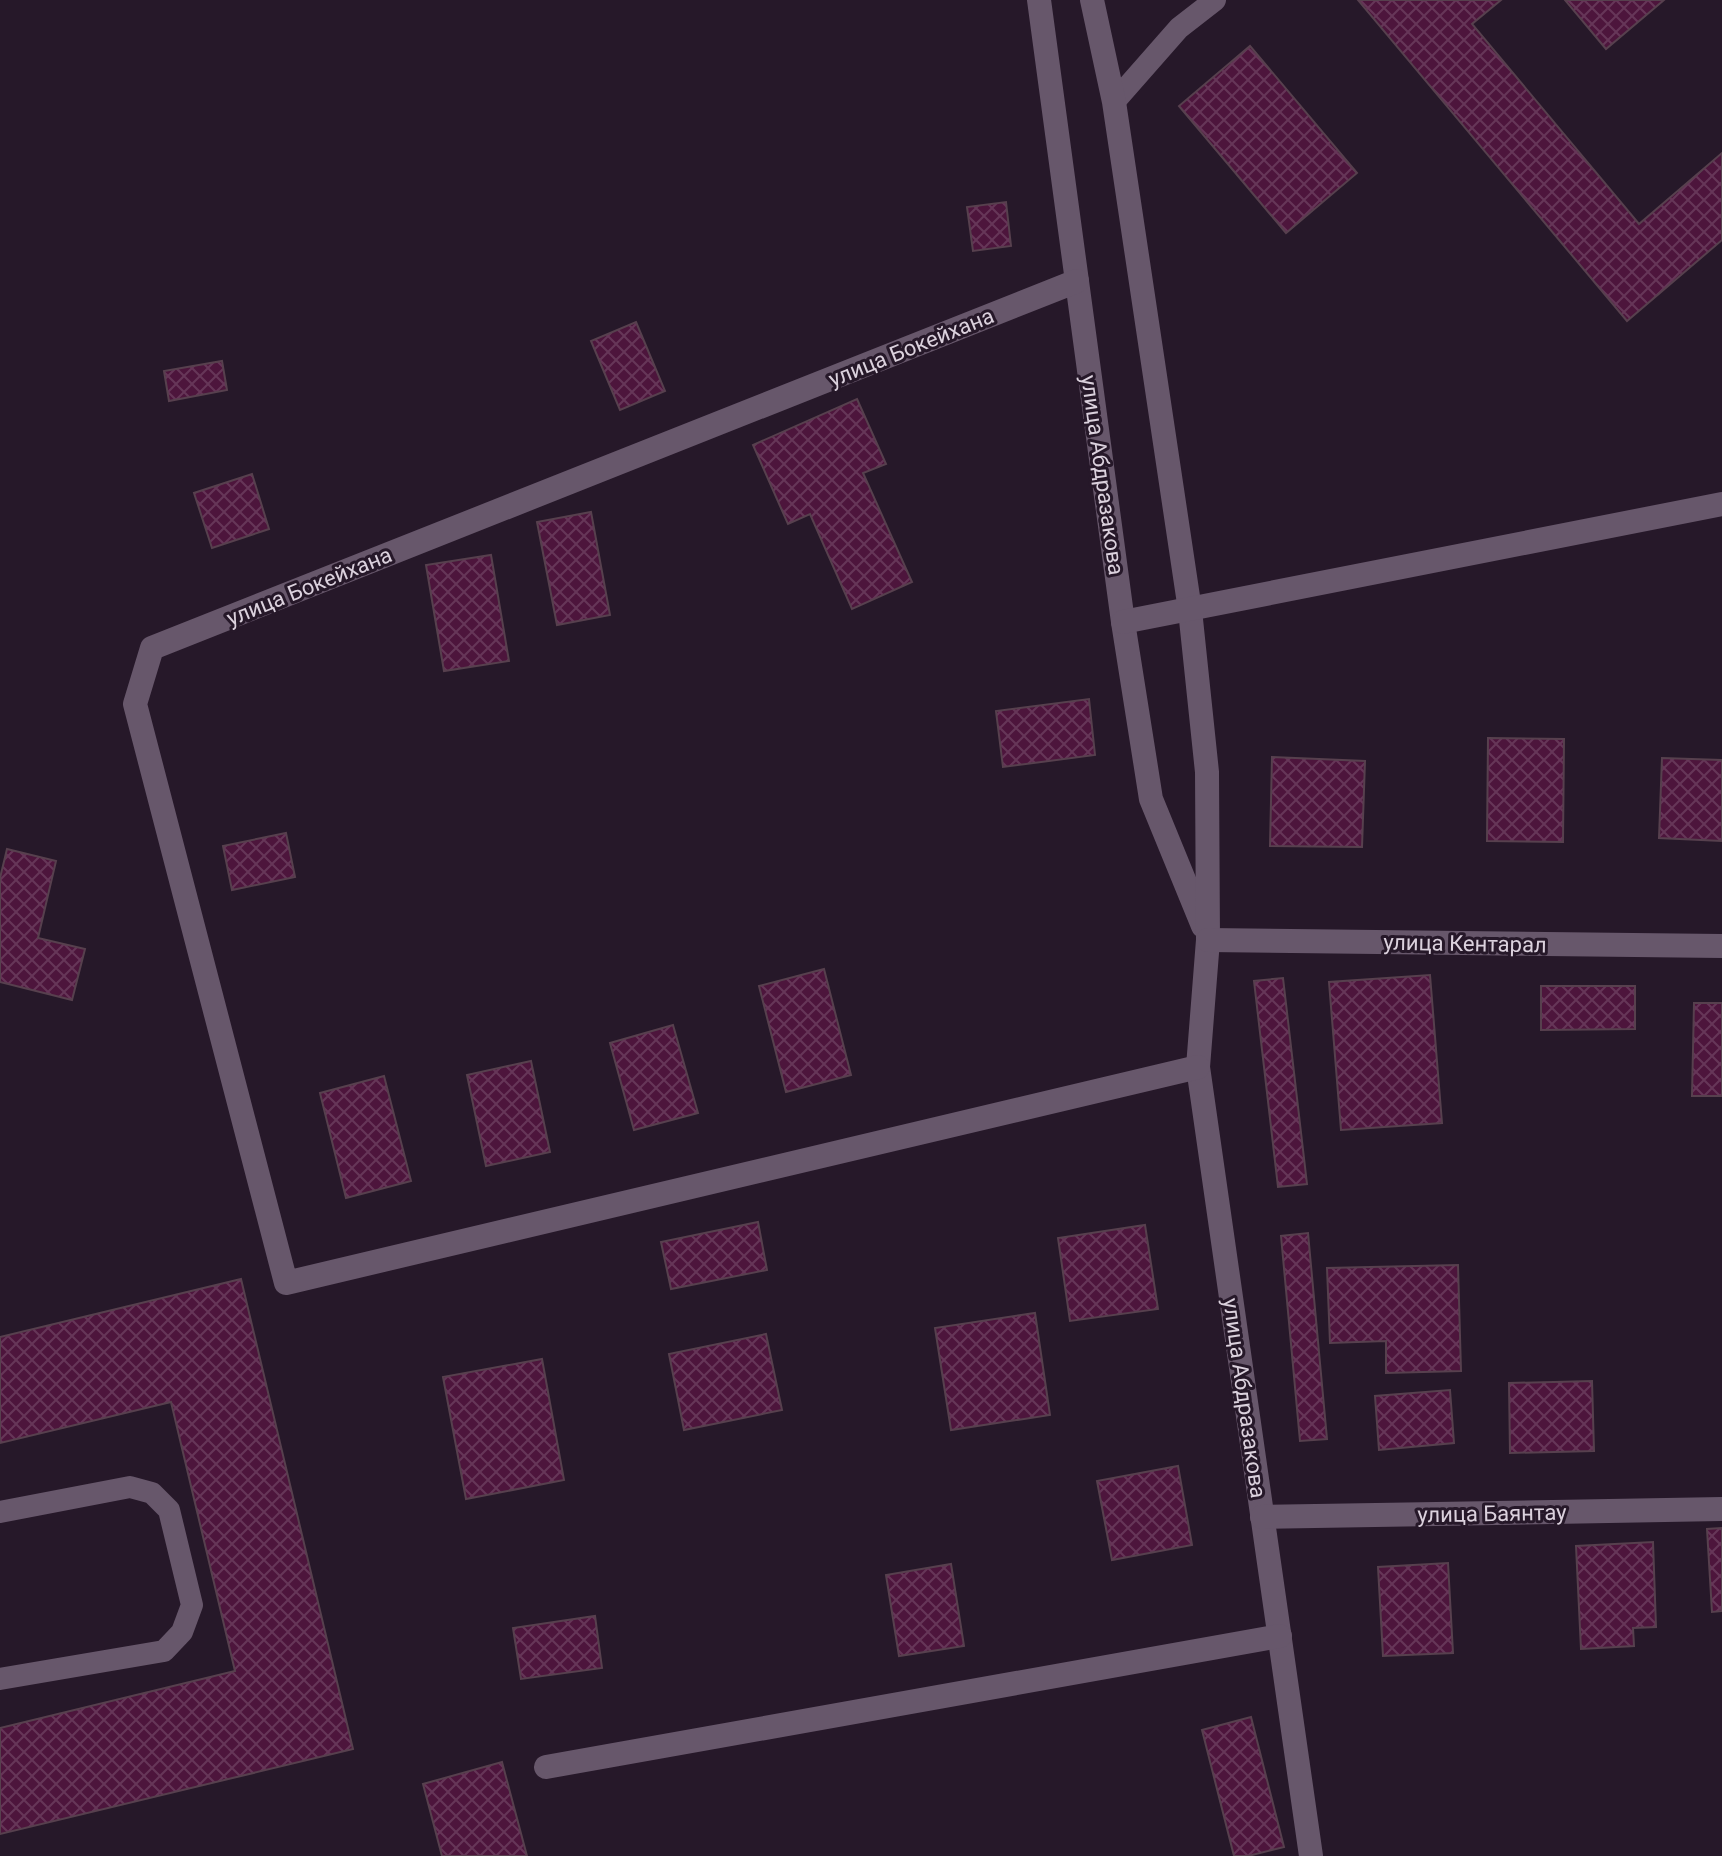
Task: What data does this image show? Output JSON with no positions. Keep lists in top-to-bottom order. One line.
{"streets":{"street":["улица Бокейхана","улица Абдразакова","улица Кентарал","улица Баянтау"]},"crossings":[["улица Бокейхана","улица Абдразакова"],["улица Абдразакова","улица Кентарал"],["улица Абдразакова","улица Баянтау"]]}
